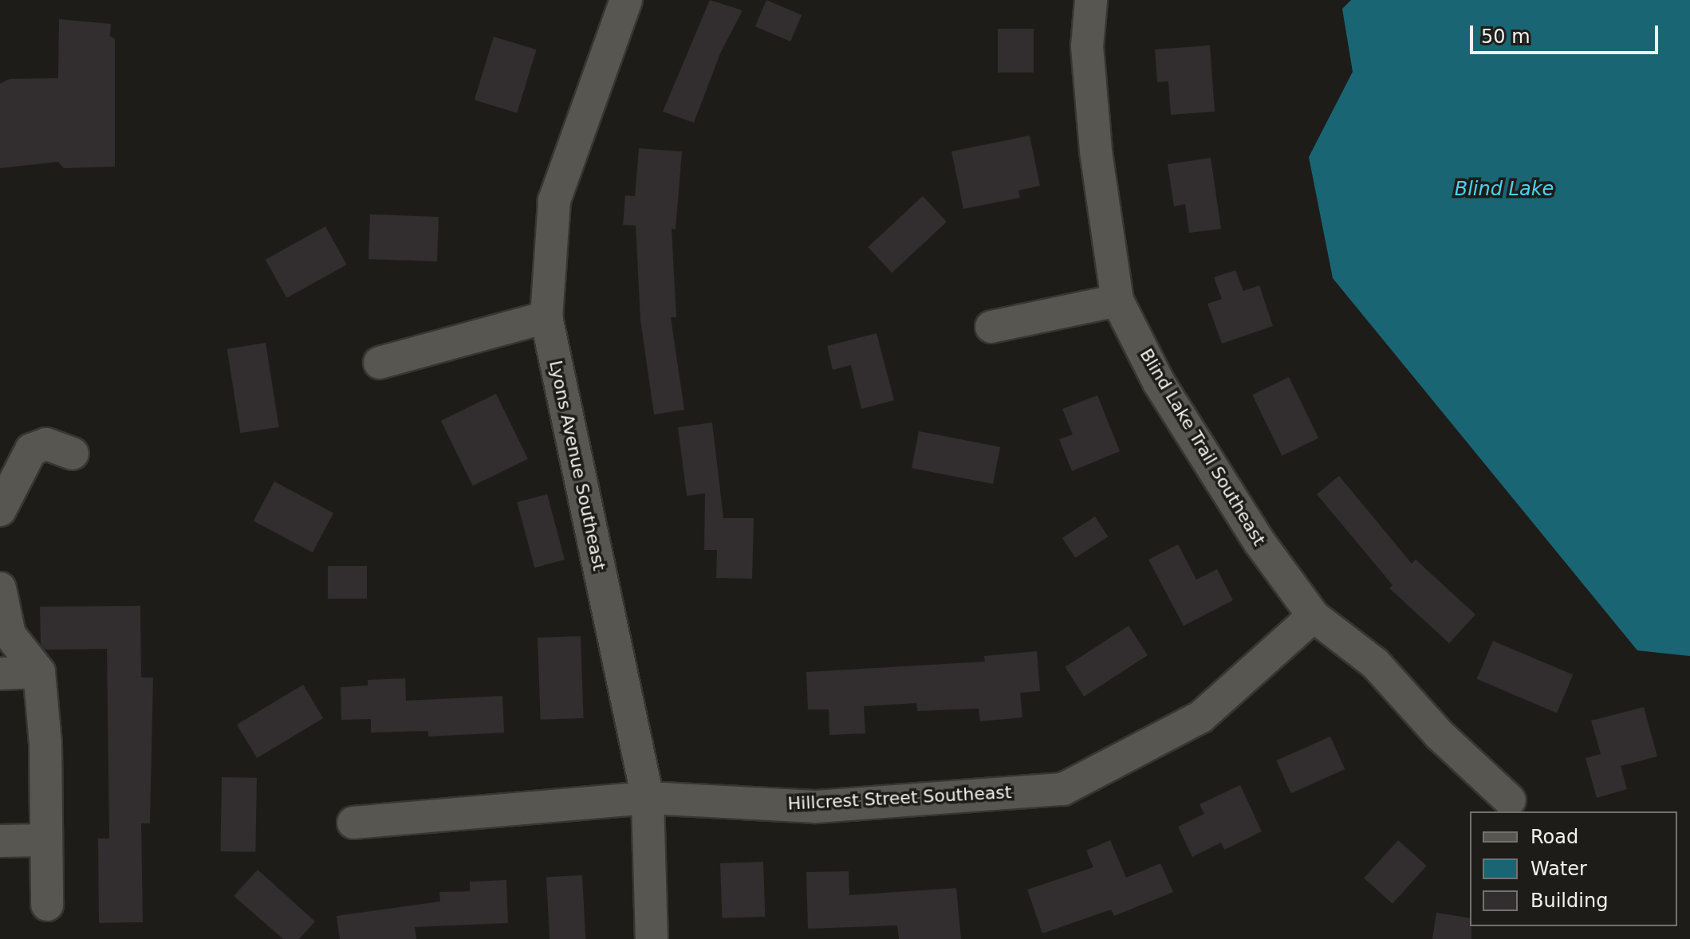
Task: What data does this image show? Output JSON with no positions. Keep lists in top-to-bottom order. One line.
{"streets":{"street":["Blind Lake Trail Southeast","Lyons Avenue Southeast","Hillcrest Street Southeast"]},"crossings":[["Blind Lake Trail Southeast","Hillcrest Street Southeast"],["Lyons Avenue Southeast","Hillcrest Street Southeast"]],"water":["Blind Lake"],"legend":["Road","Water","Building"],"scale_bar":"50 m"}
